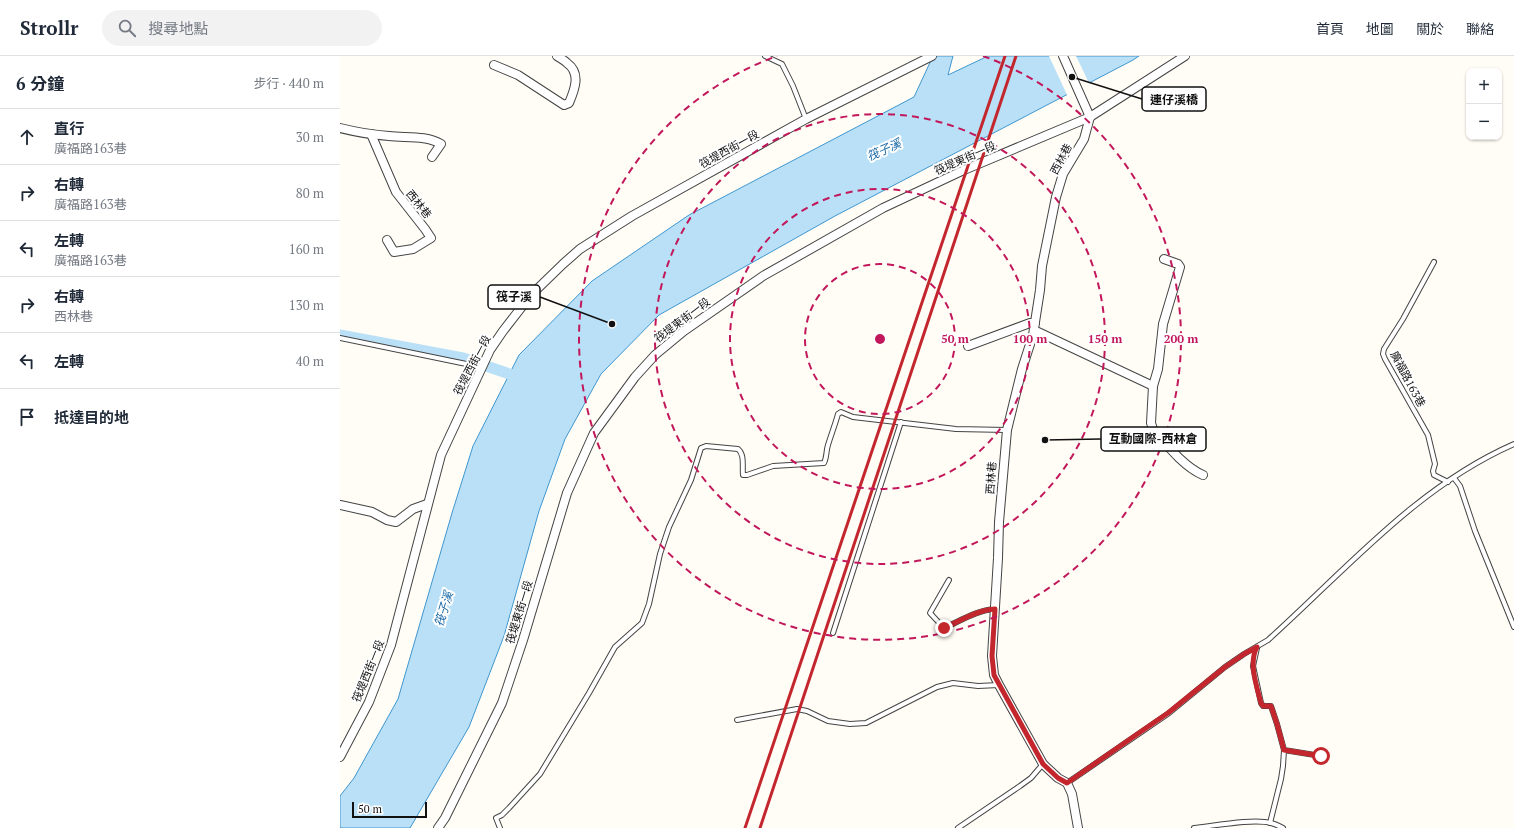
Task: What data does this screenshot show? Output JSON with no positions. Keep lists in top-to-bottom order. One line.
{"streets":{"street":["筏堤西街一段","筏堤東街一段","西林巷"],"lane":["廣福路163巷"]},"crossings":[["筏堤東街一段","西林巷"]],"water":["筏子溪"],"places":["連仔溪橋","筏子溪","互動國際-西林倉"],"scale_bar":"50 m","page":{"header":"Strollr","search":"搜尋地點","nav":["首頁","地圖","關於","聯絡"],"heading":["6 分鐘","步行 · 440 m"],"map_buttons":["+","−"],"list":[["直行","廣福路163巷","30 m"],["右轉","廣福路163巷","80 m"],["左轉","廣福路163巷","160 m"],["右轉","西林巷","130 m"],["左轉","40 m"],"抵達目的地"],"scale":"50 m"},"rings":["50 m","100 m","150 m","200 m"]}
